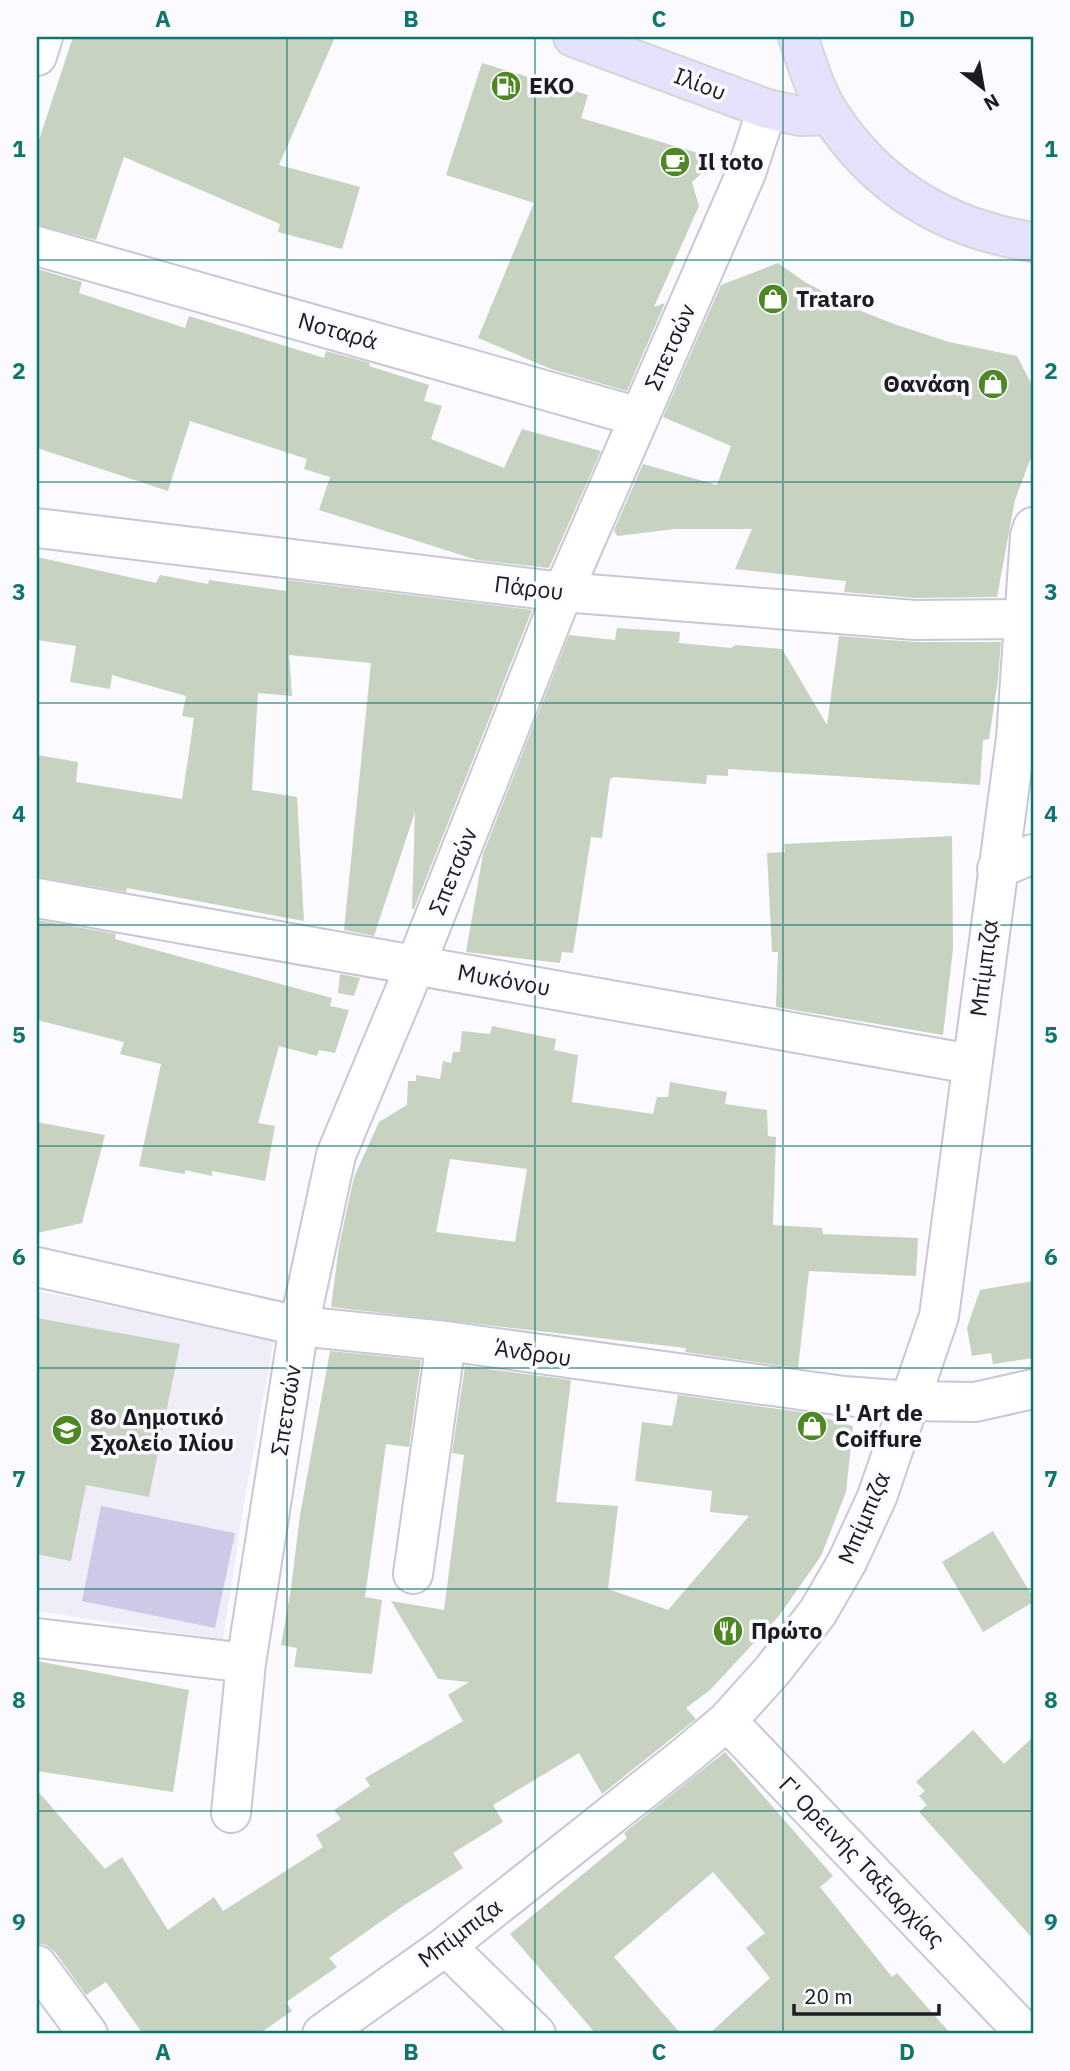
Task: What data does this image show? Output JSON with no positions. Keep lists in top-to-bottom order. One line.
{"streets":{"main road":["Ιλίου"],"street":["Νοταρά","Σπετσών","Πάρου","Μπίμπιζα","Μυκόνου","Άνδρου","Γ' Ορεινής Ταξιαρχίας"]},"crossings":[["Ιλίου","Σπετσών"],["Νοταρά","Σπετσών"],["Σπετσών","Πάρου"],["Σπετσών","Μυκόνου"],["Σπετσών","Άνδρου"],["Πάρου","Μπίμπιζα"],["Μπίμπιζα","Μυκόνου"],["Μπίμπιζα","Άνδρου"],["Μπίμπιζα","Γ' Ορεινής Ταξιαρχίας"]],"places":{"fuel station":["EKO"],"cafe":["Il toto"],"shop":["Trataro","Θανάση","L' Art de Coiffure"],"school or university":["8ο Δημοτικό Σχολείο Ιλίου"],"restaurant":["Πρώτο"]},"scale_bar":"20 m","north":"bottom right","grid":{"columns":["A","B","C","D"],"rows":["1","2","3","4","5","6","7","8","9"]}}
